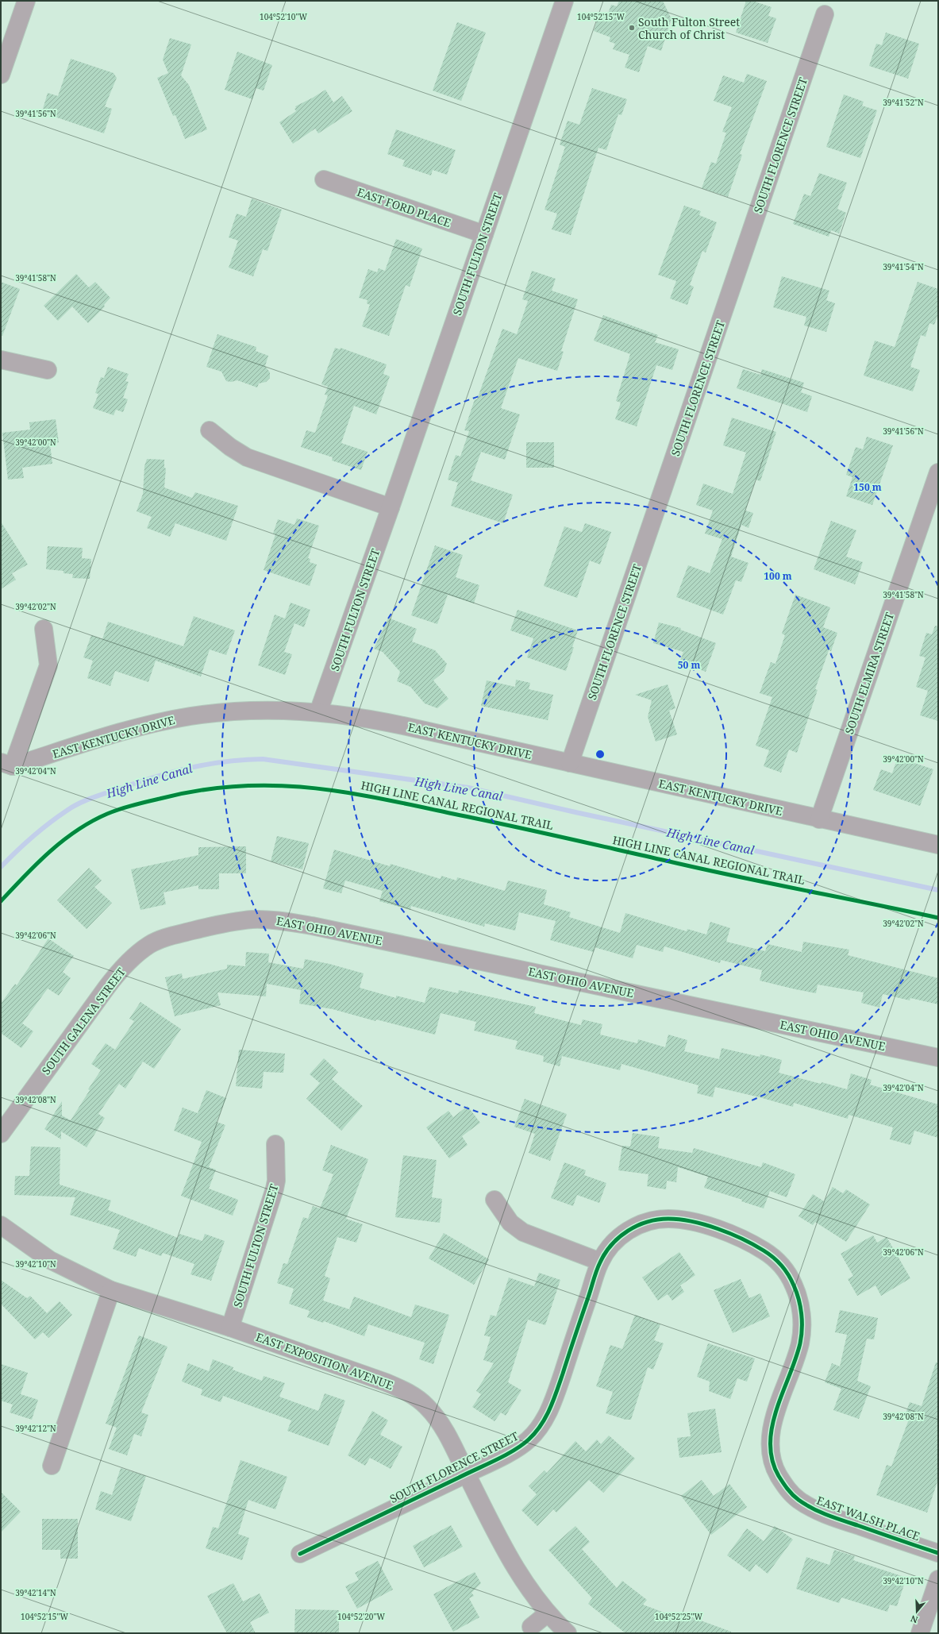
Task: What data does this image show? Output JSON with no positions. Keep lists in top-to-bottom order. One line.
{"streets":{"street":["SOUTH FLORENCE STREET","EAST FORD PLACE","SOUTH FULTON STREET","SOUTH ELMIRA STREET","EAST KENTUCKY DRIVE","EAST OHIO AVENUE","SOUTH GALENA STREET","EAST EXPOSITION AVENUE","EAST WALSH PLACE"],"cycle path":["HIGH LINE CANAL REGIONAL TRAIL"]},"crossings":[["SOUTH FLORENCE STREET","EAST KENTUCKY DRIVE"],["SOUTH FLORENCE STREET","EAST EXPOSITION AVENUE"],["SOUTH FLORENCE STREET","EAST WALSH PLACE"],["EAST FORD PLACE","SOUTH FULTON STREET"],["SOUTH FULTON STREET","EAST KENTUCKY DRIVE"],["SOUTH FULTON STREET","EAST EXPOSITION AVENUE"],["SOUTH ELMIRA STREET","EAST KENTUCKY DRIVE"],["EAST OHIO AVENUE","SOUTH GALENA STREET"]],"water":["High Line Canal"],"places":["South Fulton Street Church of Christ"],"north":"bottom","coordinates":["104°52'15\"W","104°52'10\"W","39°41'52\"N","39°41'56\"N","39°41'54\"N","39°41'58\"N","39°42'00\"N","39°42'02\"N","39°42'04\"N","39°42'06\"N","39°42'08\"N","39°42'10\"N","39°42'12\"N","39°42'14\"N","104°52'20\"W","104°52'25\"W"],"rings":["150 m","100 m","50 m"]}
